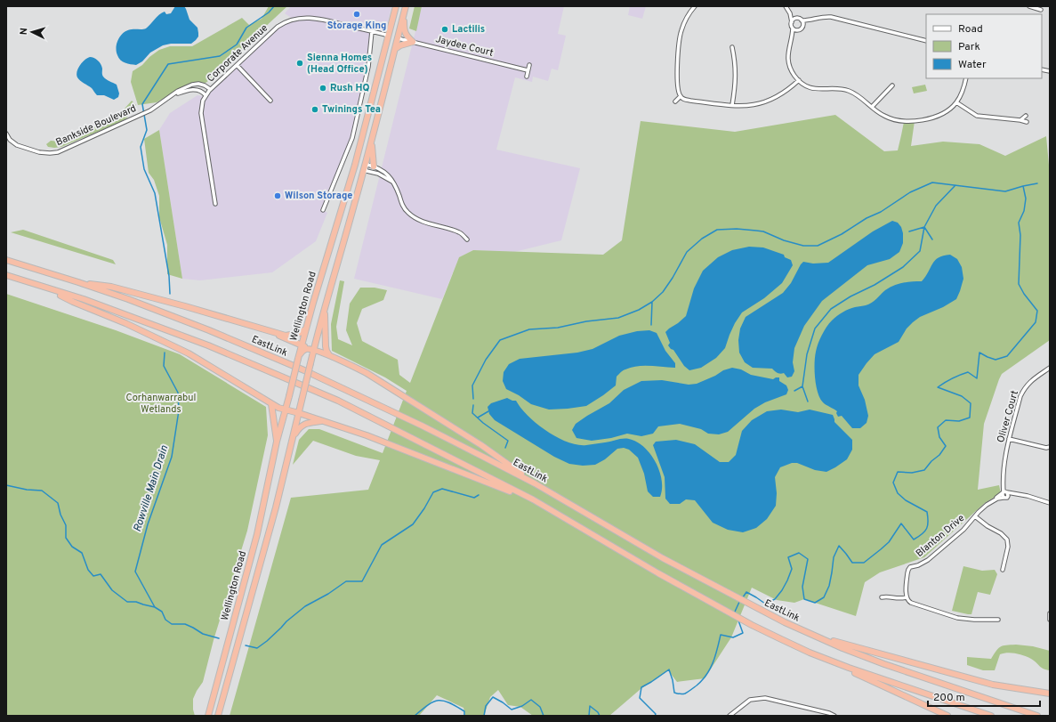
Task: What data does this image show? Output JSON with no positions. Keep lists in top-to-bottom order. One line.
{"streets":{"highway":["Wellington Road","EastLink"],"street":["Jaydee Court","Corporate Avenue","Bankside Boulevard","Oliver Court","Blanton Drive"]},"crossings":[["Jaydee Court","Wellington Road"],["Corporate Avenue","Bankside Boulevard"],["Corporate Avenue","Wellington Road"],["Oliver Court","Blanton Drive"]],"water":["Rowville Main Drain"],"parks":["Corhanwarrabul Wetlands"],"places":["Storage King","Lactilis","Sienna Homes (Head Office)","Rush HQ","Twinings Tea","Wilson Storage"],"legend":["Road","Park","Water"],"scale_bar":"200 m","north":"left"}
